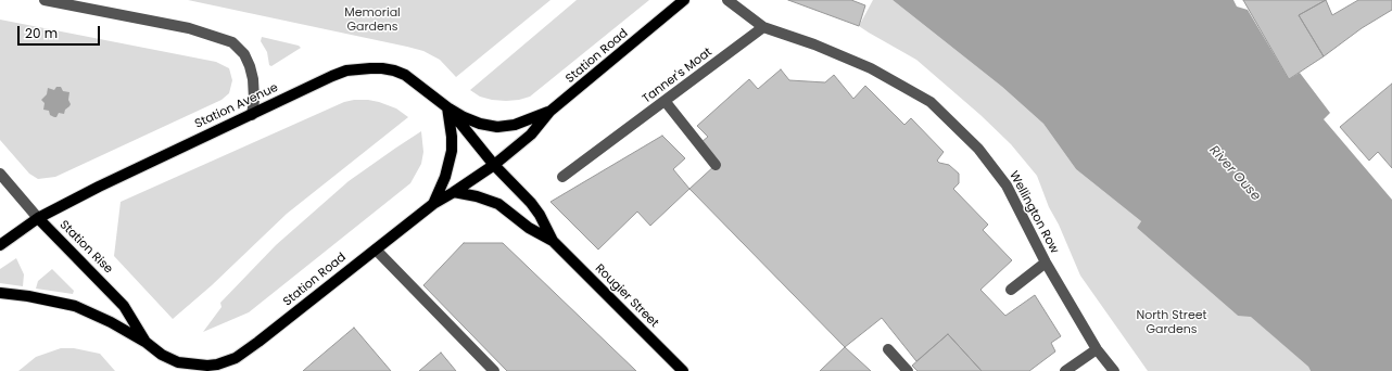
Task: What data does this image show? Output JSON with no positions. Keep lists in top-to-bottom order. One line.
{"streets":{"main road":["Station Road","Station Avenue","Station Rise","Rougier Street"],"street":["Tanner's Moat","Wellington Row"]},"crossings":[["Station Road","Station Avenue"],["Station Road","Station Rise"],["Station Road","Rougier Street"],["Tanner's Moat","Wellington Row"],["Station Avenue","Station Rise"],["Station Avenue","Rougier Street"]],"water":["River Ouse"],"parks":["Memorial Gardens","North Street Gardens"],"scale_bar":"20 m"}
